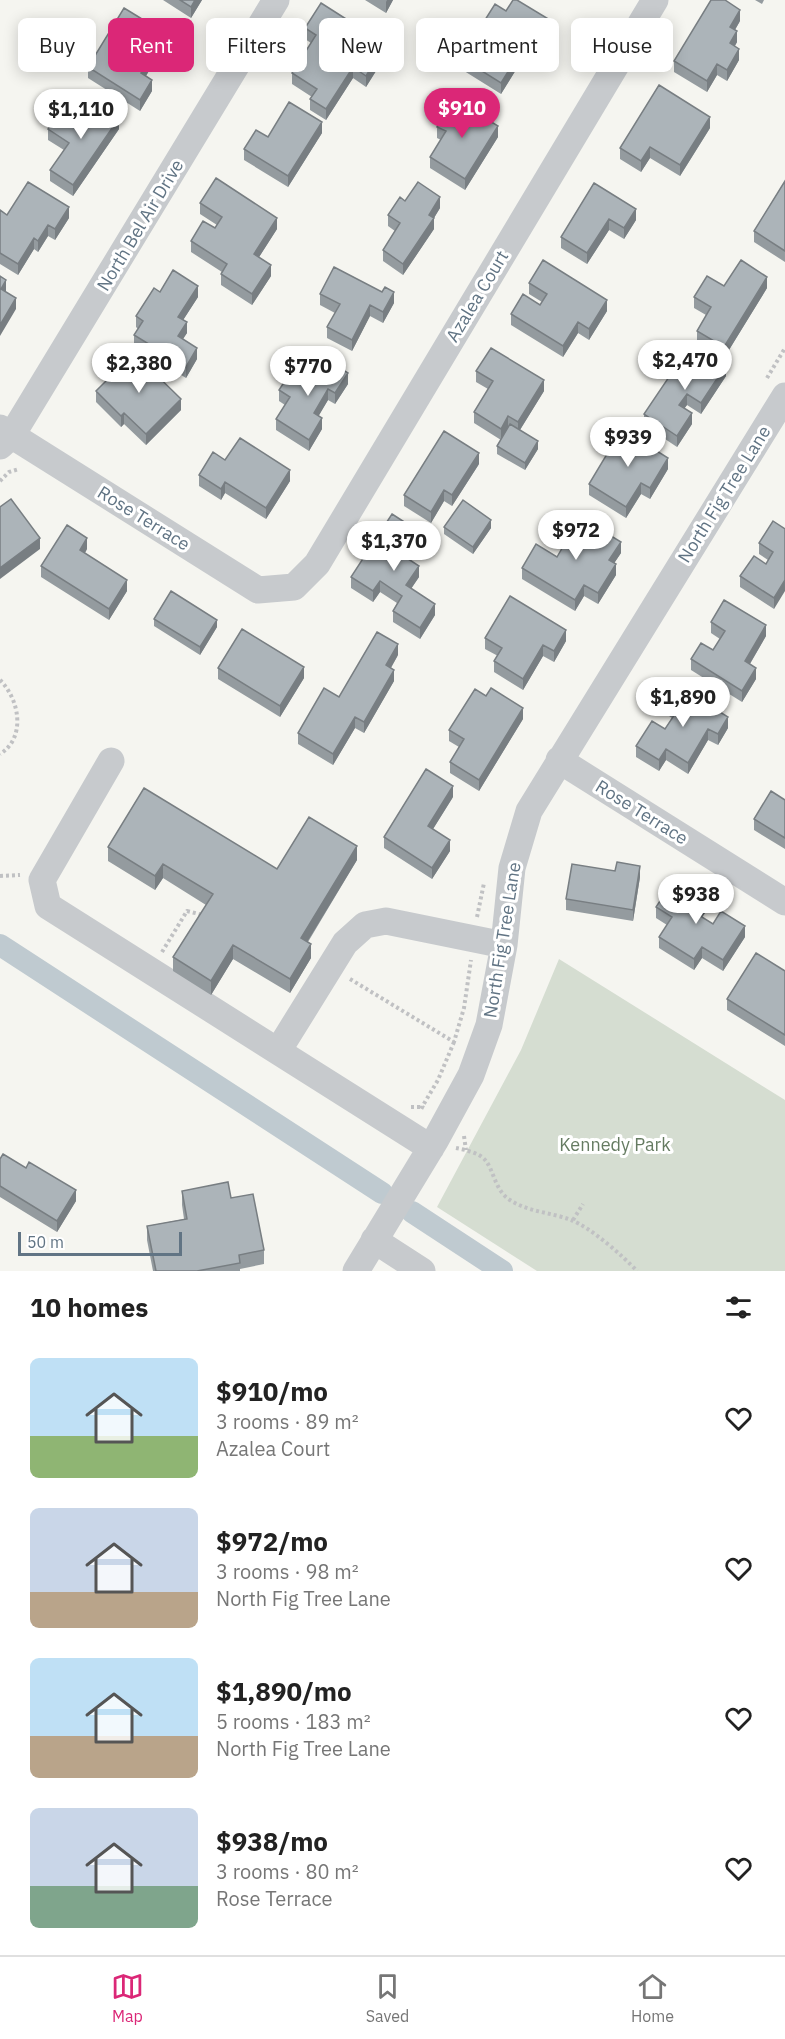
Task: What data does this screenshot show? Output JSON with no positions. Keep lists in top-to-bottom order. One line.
{"streets":{"street":["North Bel Air Drive","Azalea Court","North Fig Tree Lane","Rose Terrace"]},"crossings":[["North Bel Air Drive","Rose Terrace"],["Azalea Court","Rose Terrace"],["North Fig Tree Lane","Rose Terrace"]],"parks":["Kennedy Park"],"scale_bar":"50 m","page":{"chip":["Buy","Rent","Filters","New","Apartment","House"],"price":["$910","$1,110","$2,470","$2,380","$770","$939","$972","$1,370","$1,890","$938"],"scale":"50 m","heading":"10 homes","list":[{"name":"$910/mo","note":"3 rooms · 89 m² · Azalea Court"},{"name":"$972/mo","note":"3 rooms · 98 m² · North Fig Tree Lane"},{"name":"$1,890/mo","note":"5 rooms · 183 m² · North Fig Tree Lane"},{"name":"$938/mo","note":"3 rooms · 80 m² · Rose Terrace"}],"tabs":["Map","Saved","Home"]}}
